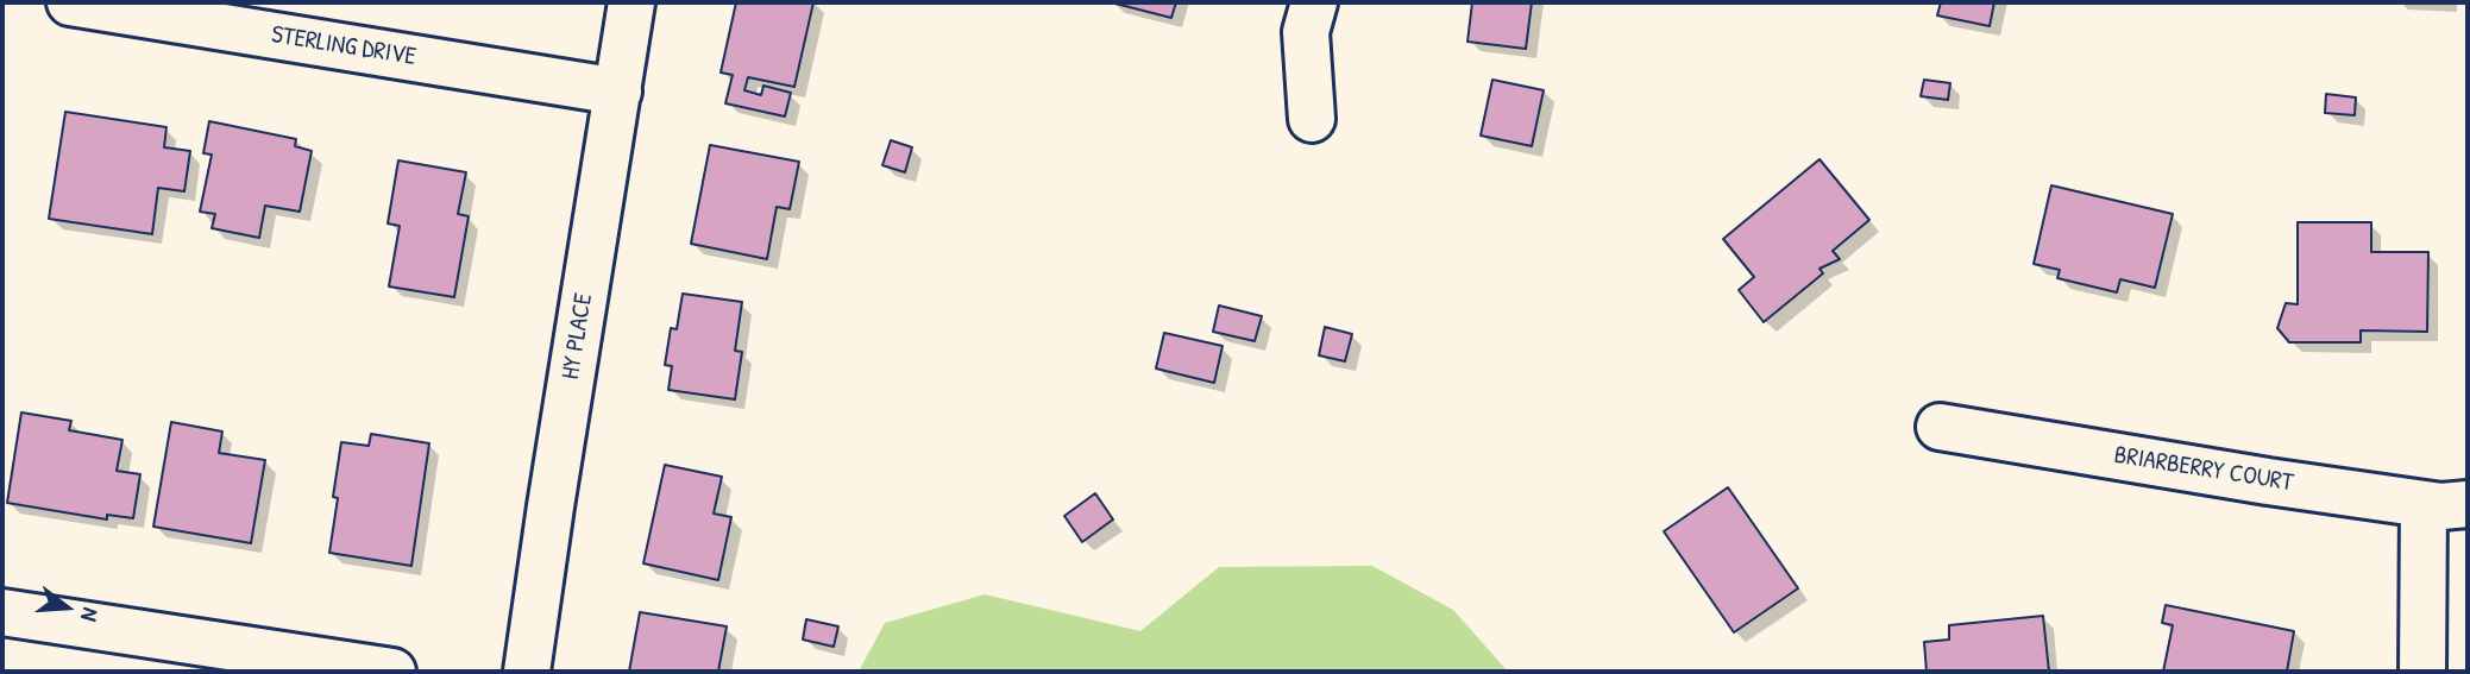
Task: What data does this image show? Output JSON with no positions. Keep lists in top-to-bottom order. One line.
{"streets":{"street":["STERLING DRIVE","HY PLACE","BRIARBERRY COURT"]},"crossings":[["STERLING DRIVE","HY PLACE"]],"north":"right"}
